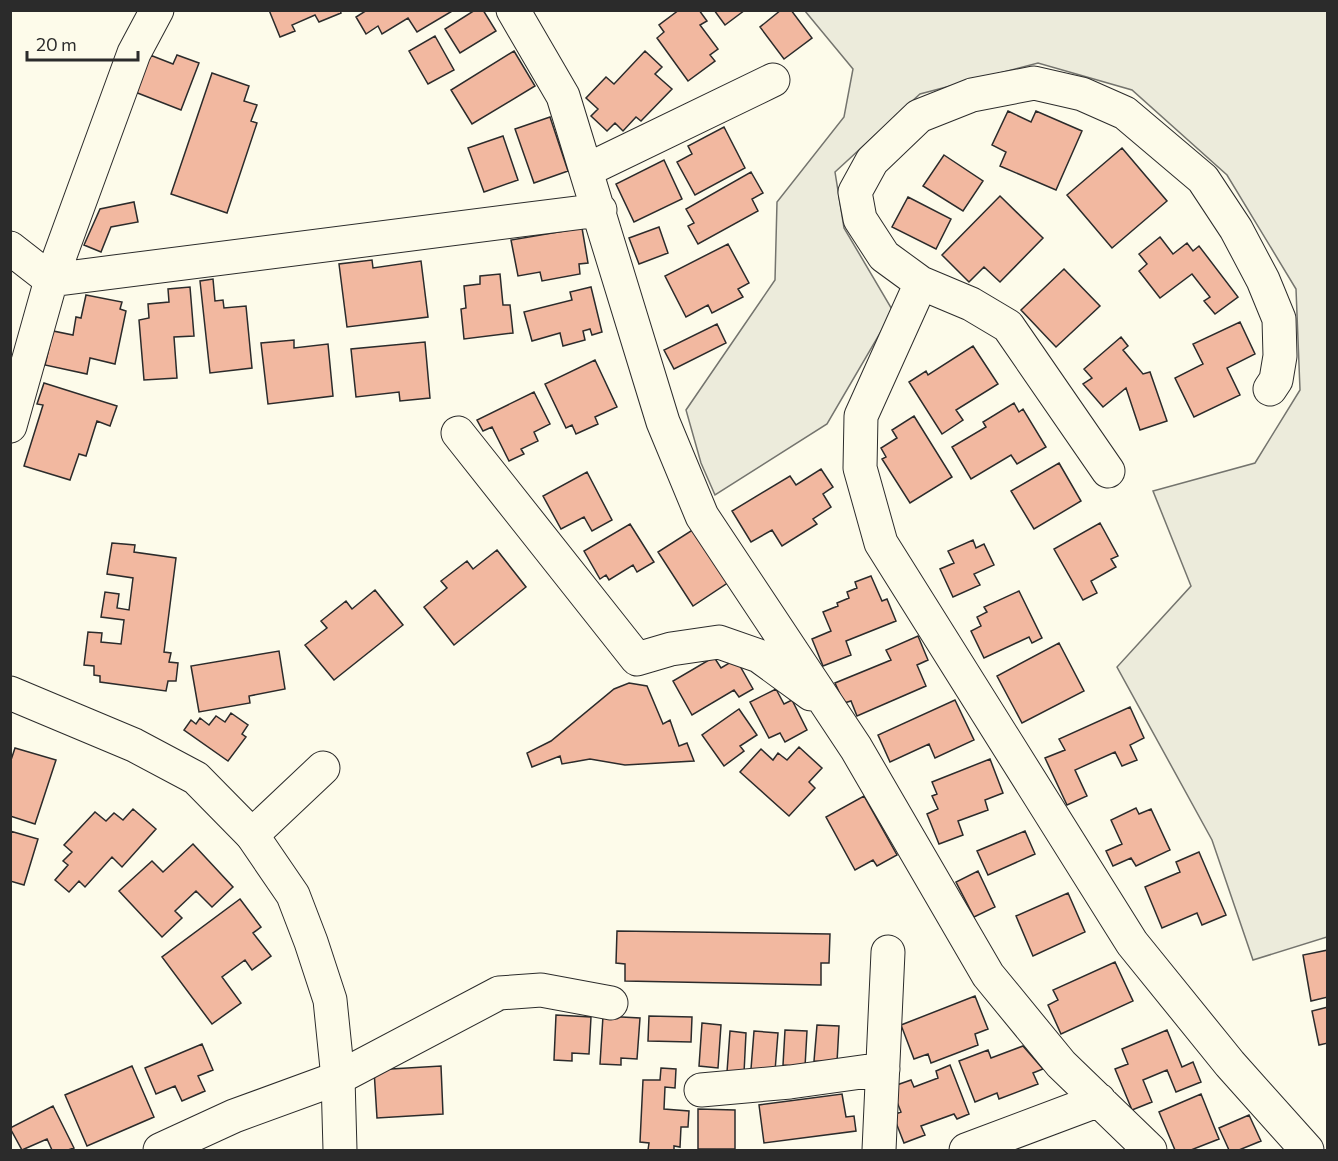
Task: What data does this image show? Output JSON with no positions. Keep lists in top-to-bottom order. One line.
{"scale_bar":"20 m"}
